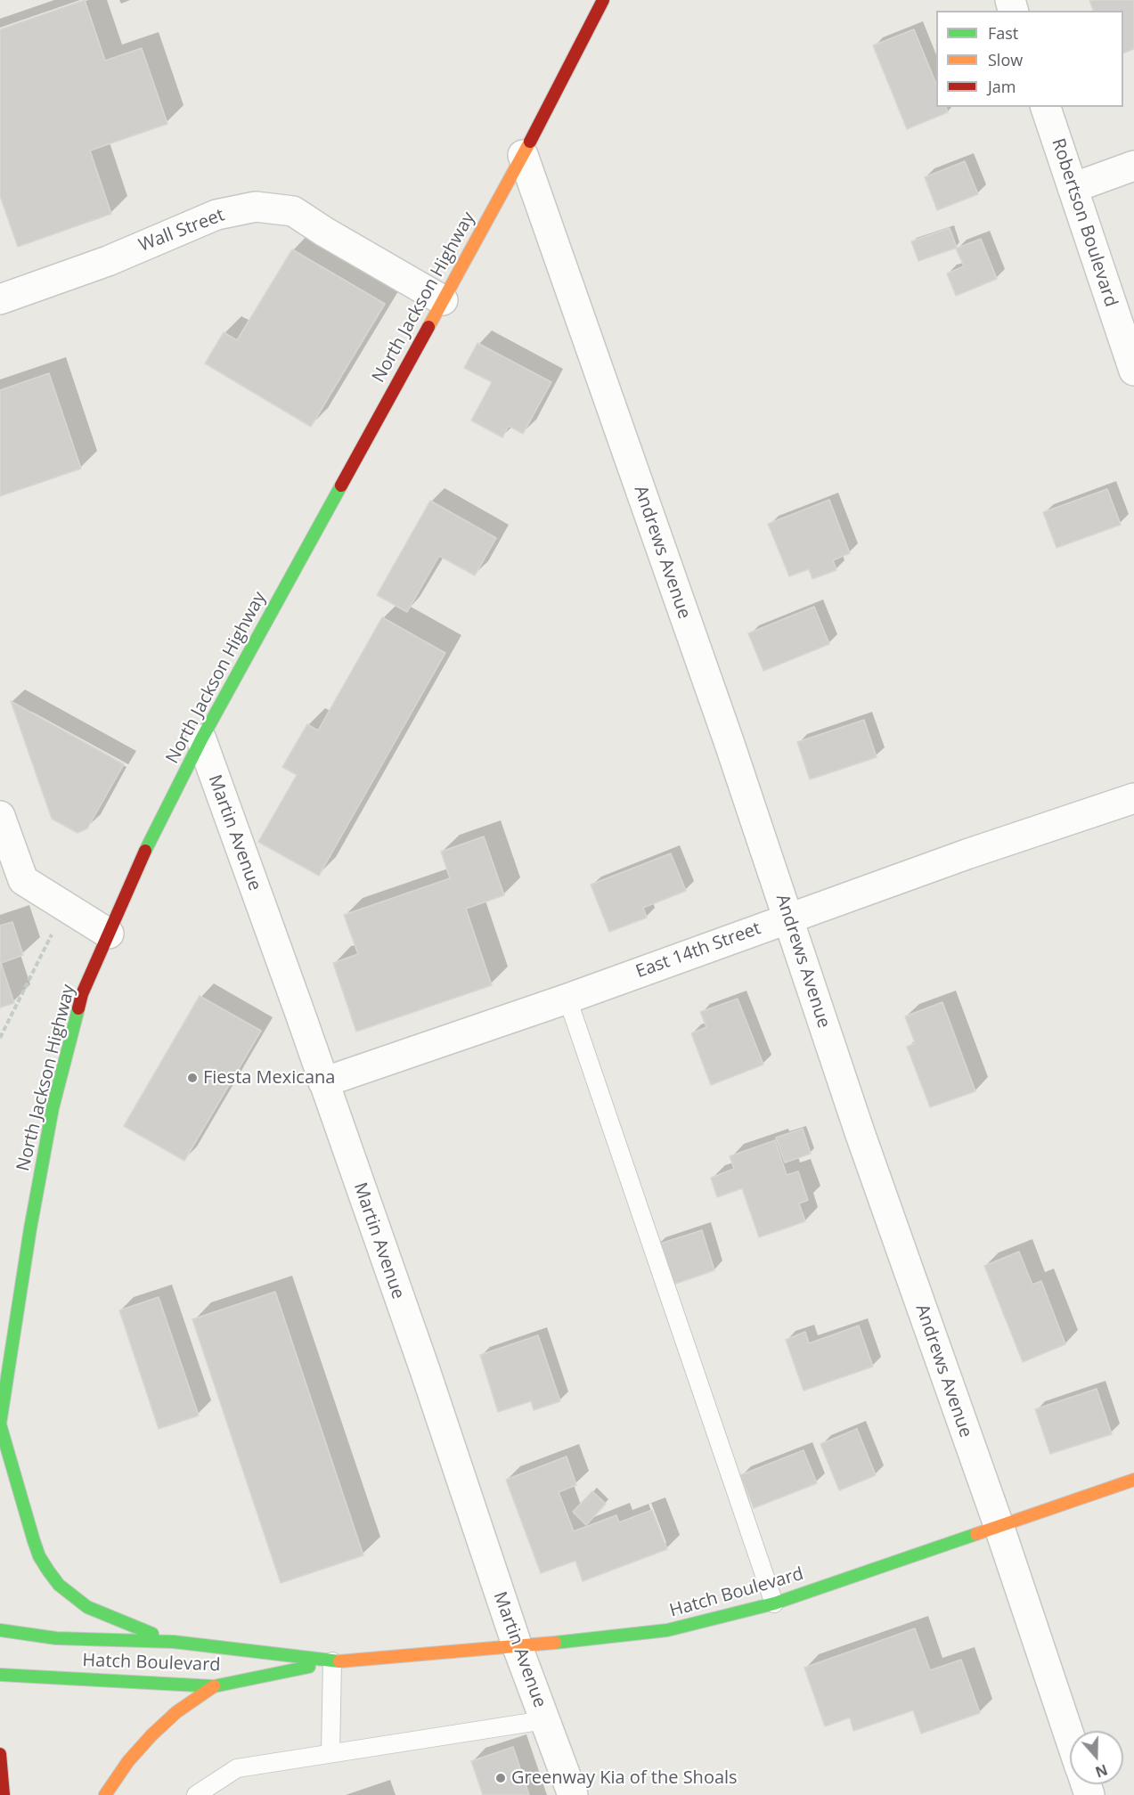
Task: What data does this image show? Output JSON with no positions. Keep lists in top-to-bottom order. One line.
{"streets":{"main road":["North Jackson Highway","Hatch Boulevard"],"street":["Robertson Boulevard","Wall Street","Andrews Avenue","Martin Avenue","East 14th Street"]},"crossings":[["Wall Street","North Jackson Highway"],["North Jackson Highway","Andrews Avenue"],["North Jackson Highway","Martin Avenue"],["Andrews Avenue","East 14th Street"],["Andrews Avenue","Hatch Boulevard"],["Martin Avenue","East 14th Street"],["Martin Avenue","Hatch Boulevard"]],"places":["Fiesta Mexicana","Greenway Kia of the Shoals"],"legend":["Fast","Slow","Jam"],"north":"bottom"}
